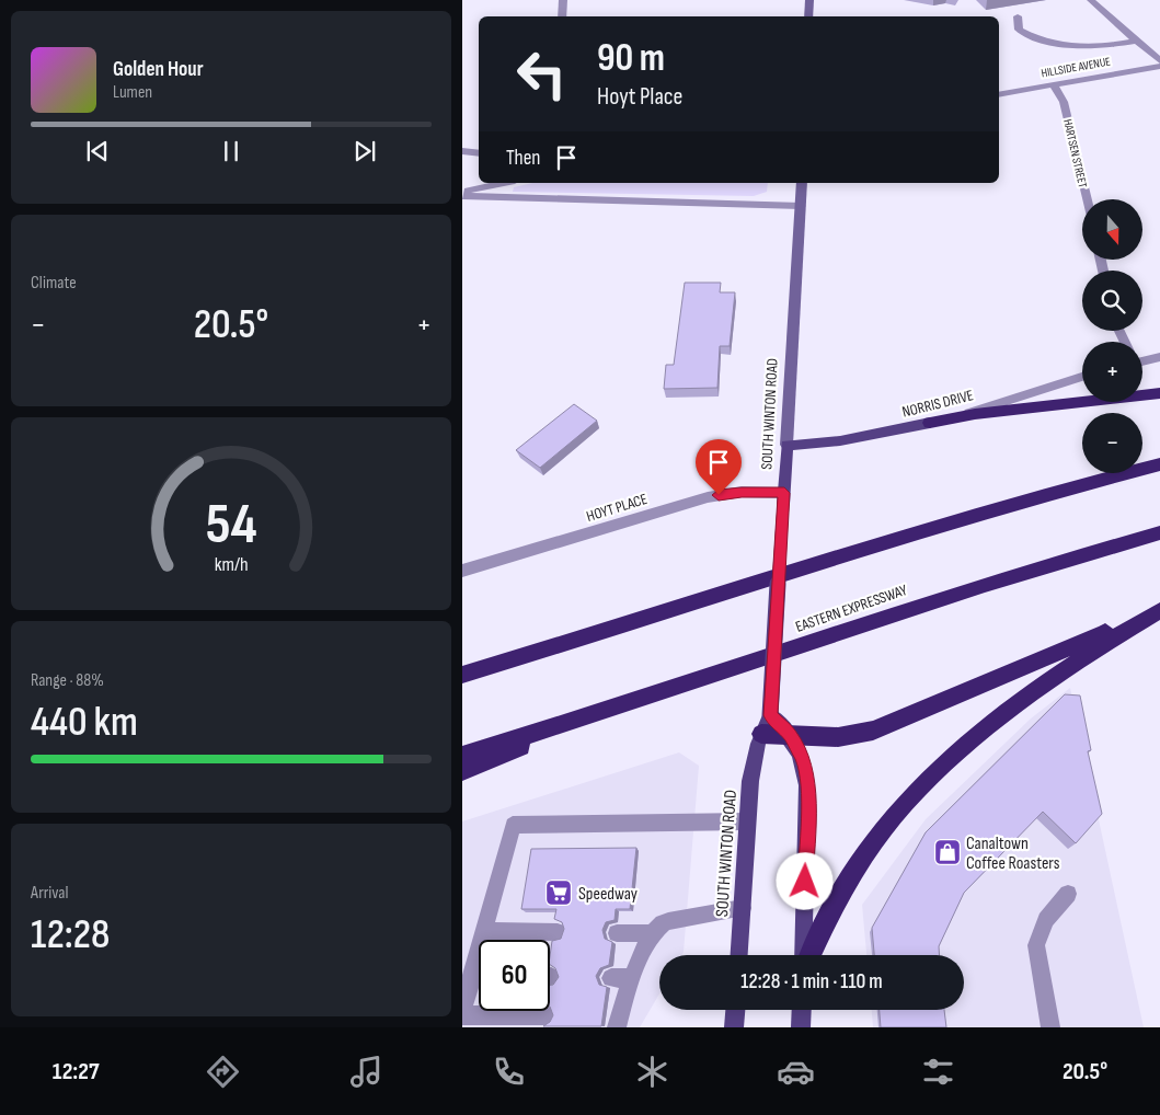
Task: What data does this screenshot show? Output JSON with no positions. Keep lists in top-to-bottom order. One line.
{"streets":{"highway":["EASTERN EXPRESSWAY"],"main road":["NORRIS DRIVE","SOUTH WINTON ROAD"],"street":["HILLSIDE AVENUE","HARTSEN STREET","HOYT PLACE"]},"crossings":[["HILLSIDE AVENUE","HARTSEN STREET"],["NORRIS DRIVE","SOUTH WINTON ROAD"],["SOUTH WINTON ROAD","HOYT PLACE"]],"places":{"shop":["Canaltown Coffee Roasters"],"supermarket":["Speedway"]},"north":"bottom","page":{"turn":["90 m","Hoyt Place"],"song":["Golden Hour","Lumen"],"then":"Then","map_buttons":["+","−"],"tile":["Climate",["Range · 88%","440 km"],["Arrival","12:28"]],"heat":["−","20.5°","+"],"limit":"60","trip":"12:28 · 1 min · 110 m","tabs":["12:27","20.5°"],"gauge":["54","km/h"]}}
